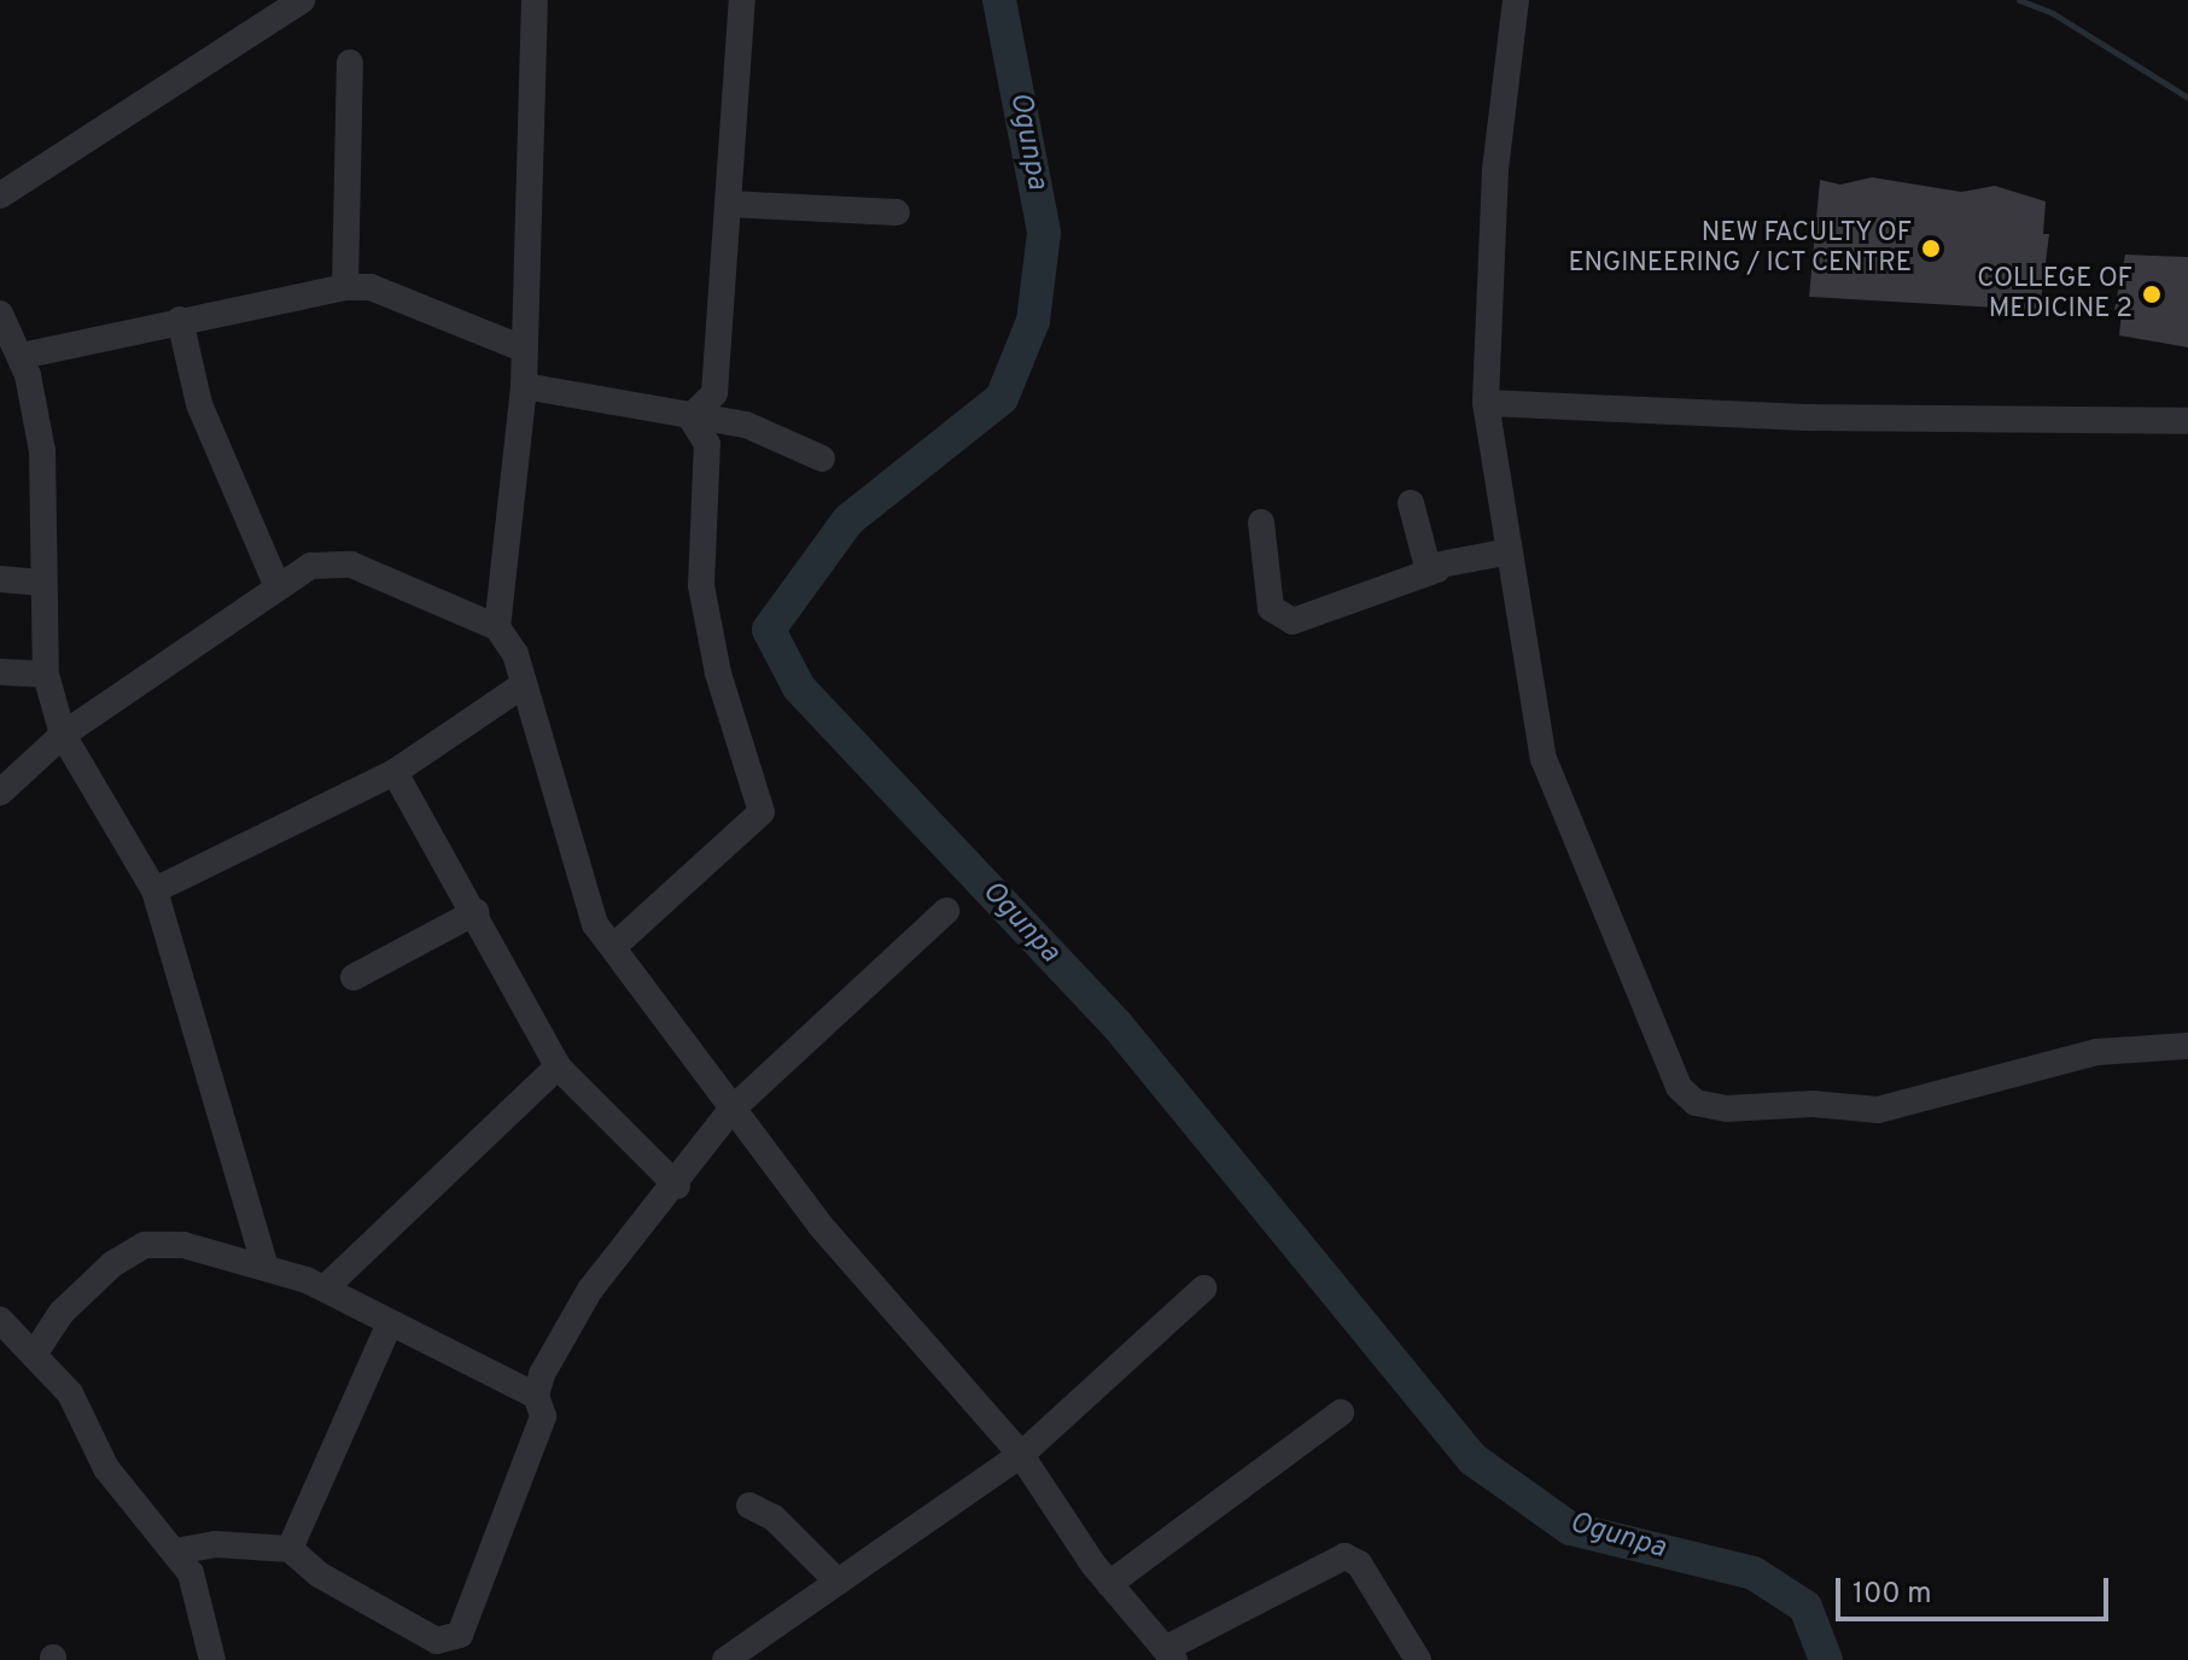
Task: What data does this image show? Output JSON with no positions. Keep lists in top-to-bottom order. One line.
{"water":["Ogunpa"],"places":["NEW FACULTY OF ENGINEERING / ICT CENTRE","COLLEGE OF MEDICINE 2"],"scale_bar":"100 m"}
